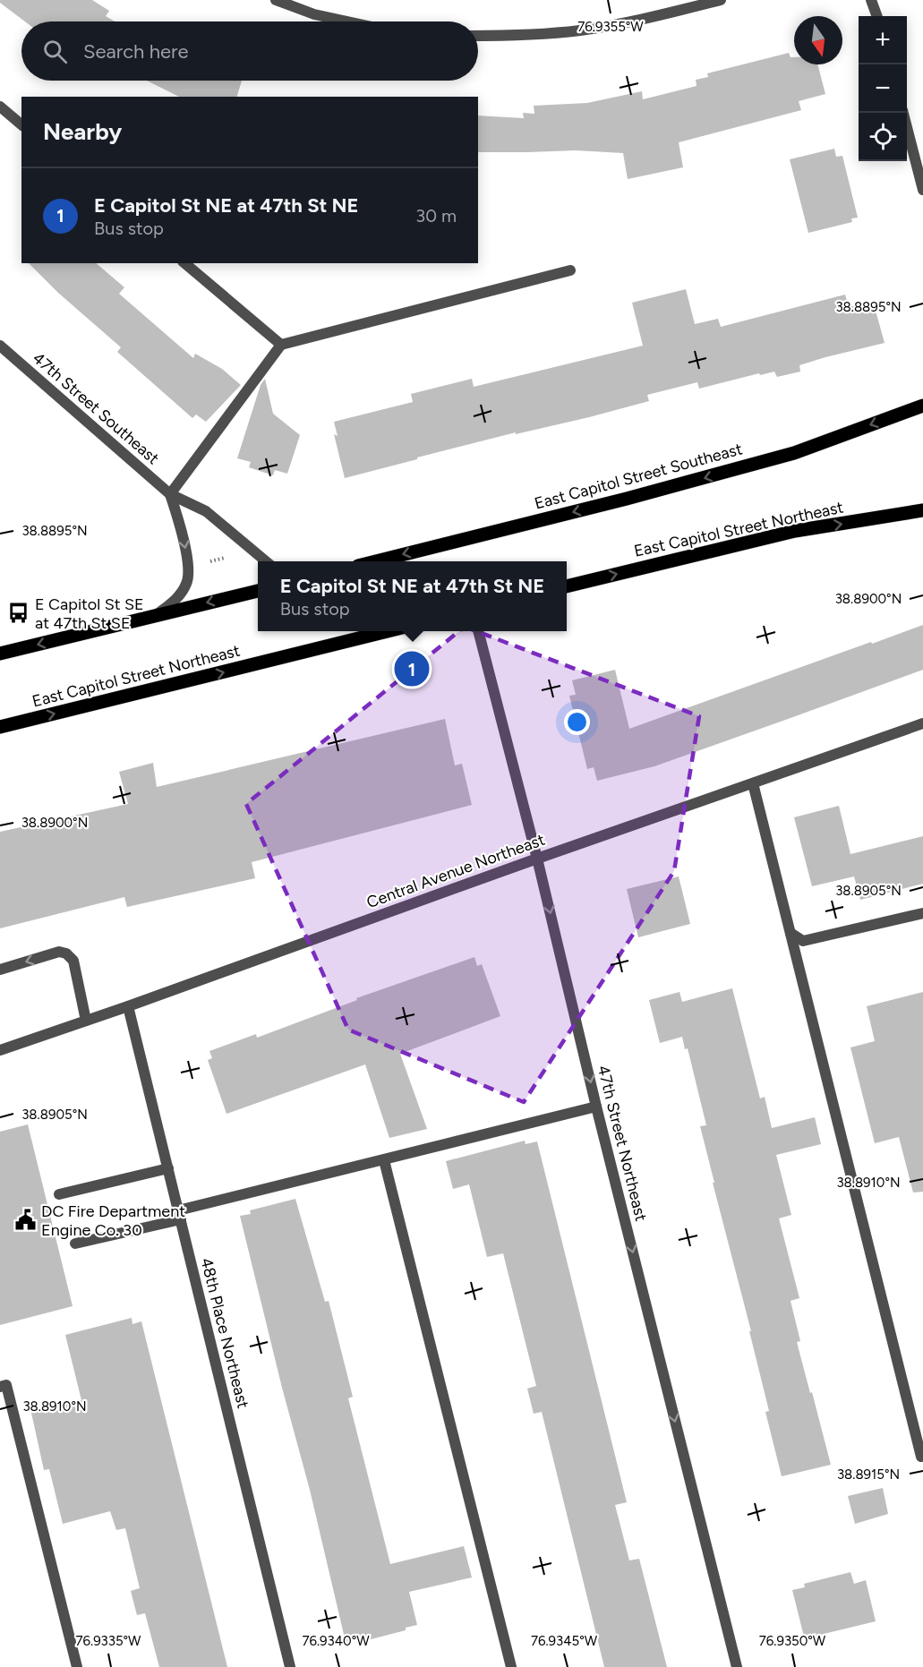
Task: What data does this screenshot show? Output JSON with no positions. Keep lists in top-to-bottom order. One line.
{"streets":{"main road":["East Capitol Street Southeast","East Capitol Street Northeast"],"street":["47th Street Southeast","Central Avenue Northeast","47th Street Northeast","48th Place Northeast"]},"crossings":[["Central Avenue Northeast","47th Street Northeast"],["Central Avenue Northeast","48th Place Northeast"]],"one_way":["East Capitol Street Southeast","47th Street Northeast"],"places":{"bus stop":["E Capitol St SE at 47th St SE"],"public building":["DC Fire Department Engine Co. 30"]},"north":"bottom","page":{"map_buttons":["+","−"],"search":"Search here","heading":"Nearby","list":[{"mark":"1","name":"E Capitol St NE at 47th St NE","note":"Bus stop","value":"30 m"}],"popup":["E Capitol St NE at 47th St NE","Bus stop"],"pins":"1"},"coordinates":["76.9355°W","38.8895°N","38.8900°N","38.8905°N","38.8910°N","38.8915°N","76.9335°W","76.9340°W","76.9345°W","76.9350°W"]}
